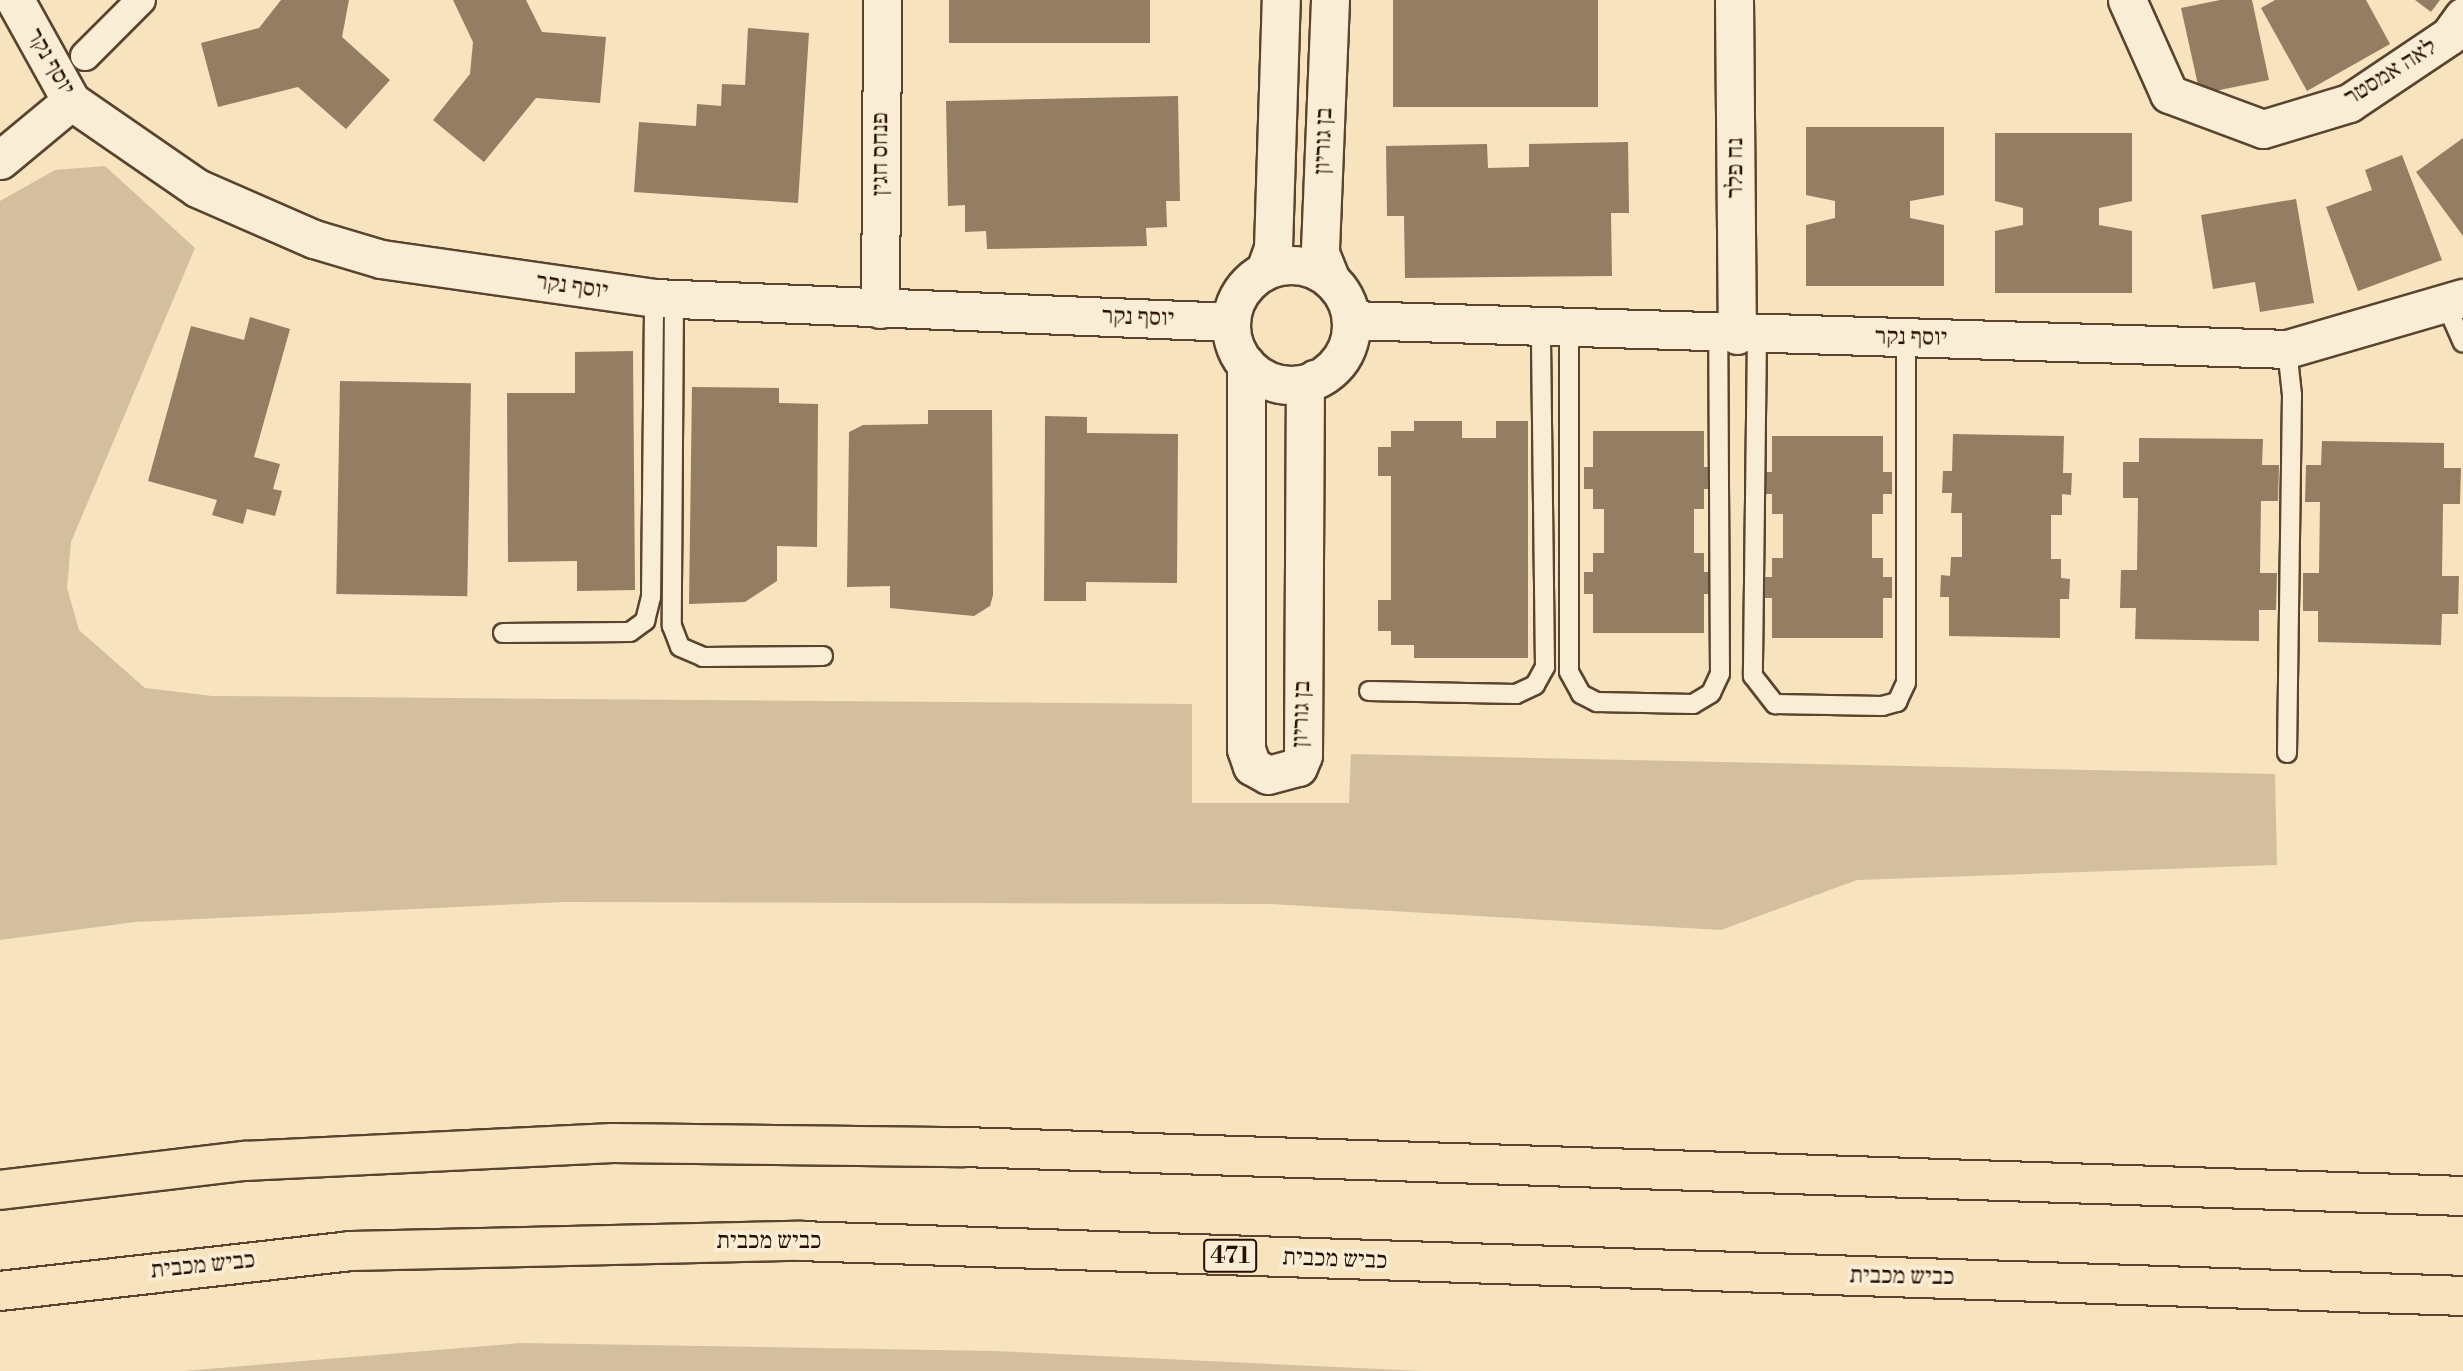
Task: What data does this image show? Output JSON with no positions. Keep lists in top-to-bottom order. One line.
{"streets":{"highway":["כביש מכבית","471"],"street":["יוסף נקר","לאה אמסטר","בן גוריון","פנחס חגין","נח פלר"]},"crossings":[["יוסף נקר","בן גוריון"],["יוסף נקר","פנחס חגין"],["יוסף נקר","נח פלר"]]}
